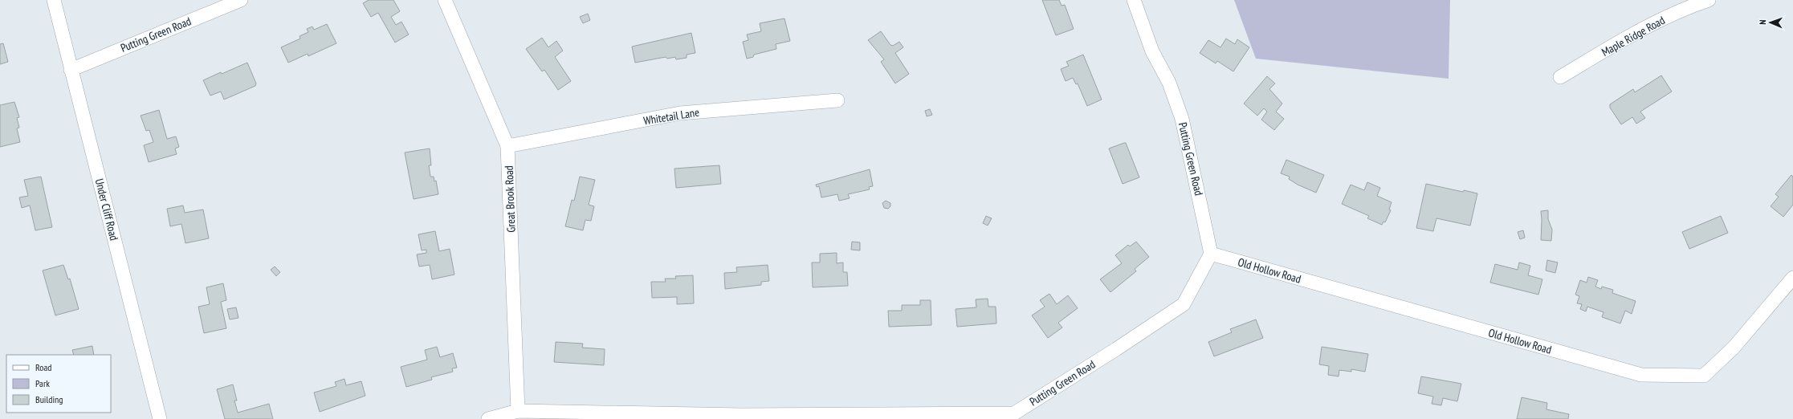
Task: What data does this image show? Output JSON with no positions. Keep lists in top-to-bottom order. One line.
{"streets":{"street":["Putting Green Road","Maple Ridge Road","Whitetail Lane","Great Brook Road","Under Cliff Road","Old Hollow Road"]},"crossings":[["Putting Green Road","Great Brook Road"],["Putting Green Road","Under Cliff Road"],["Putting Green Road","Old Hollow Road"],["Whitetail Lane","Great Brook Road"]],"legend":["Road","Park","Building"],"north":"left"}
